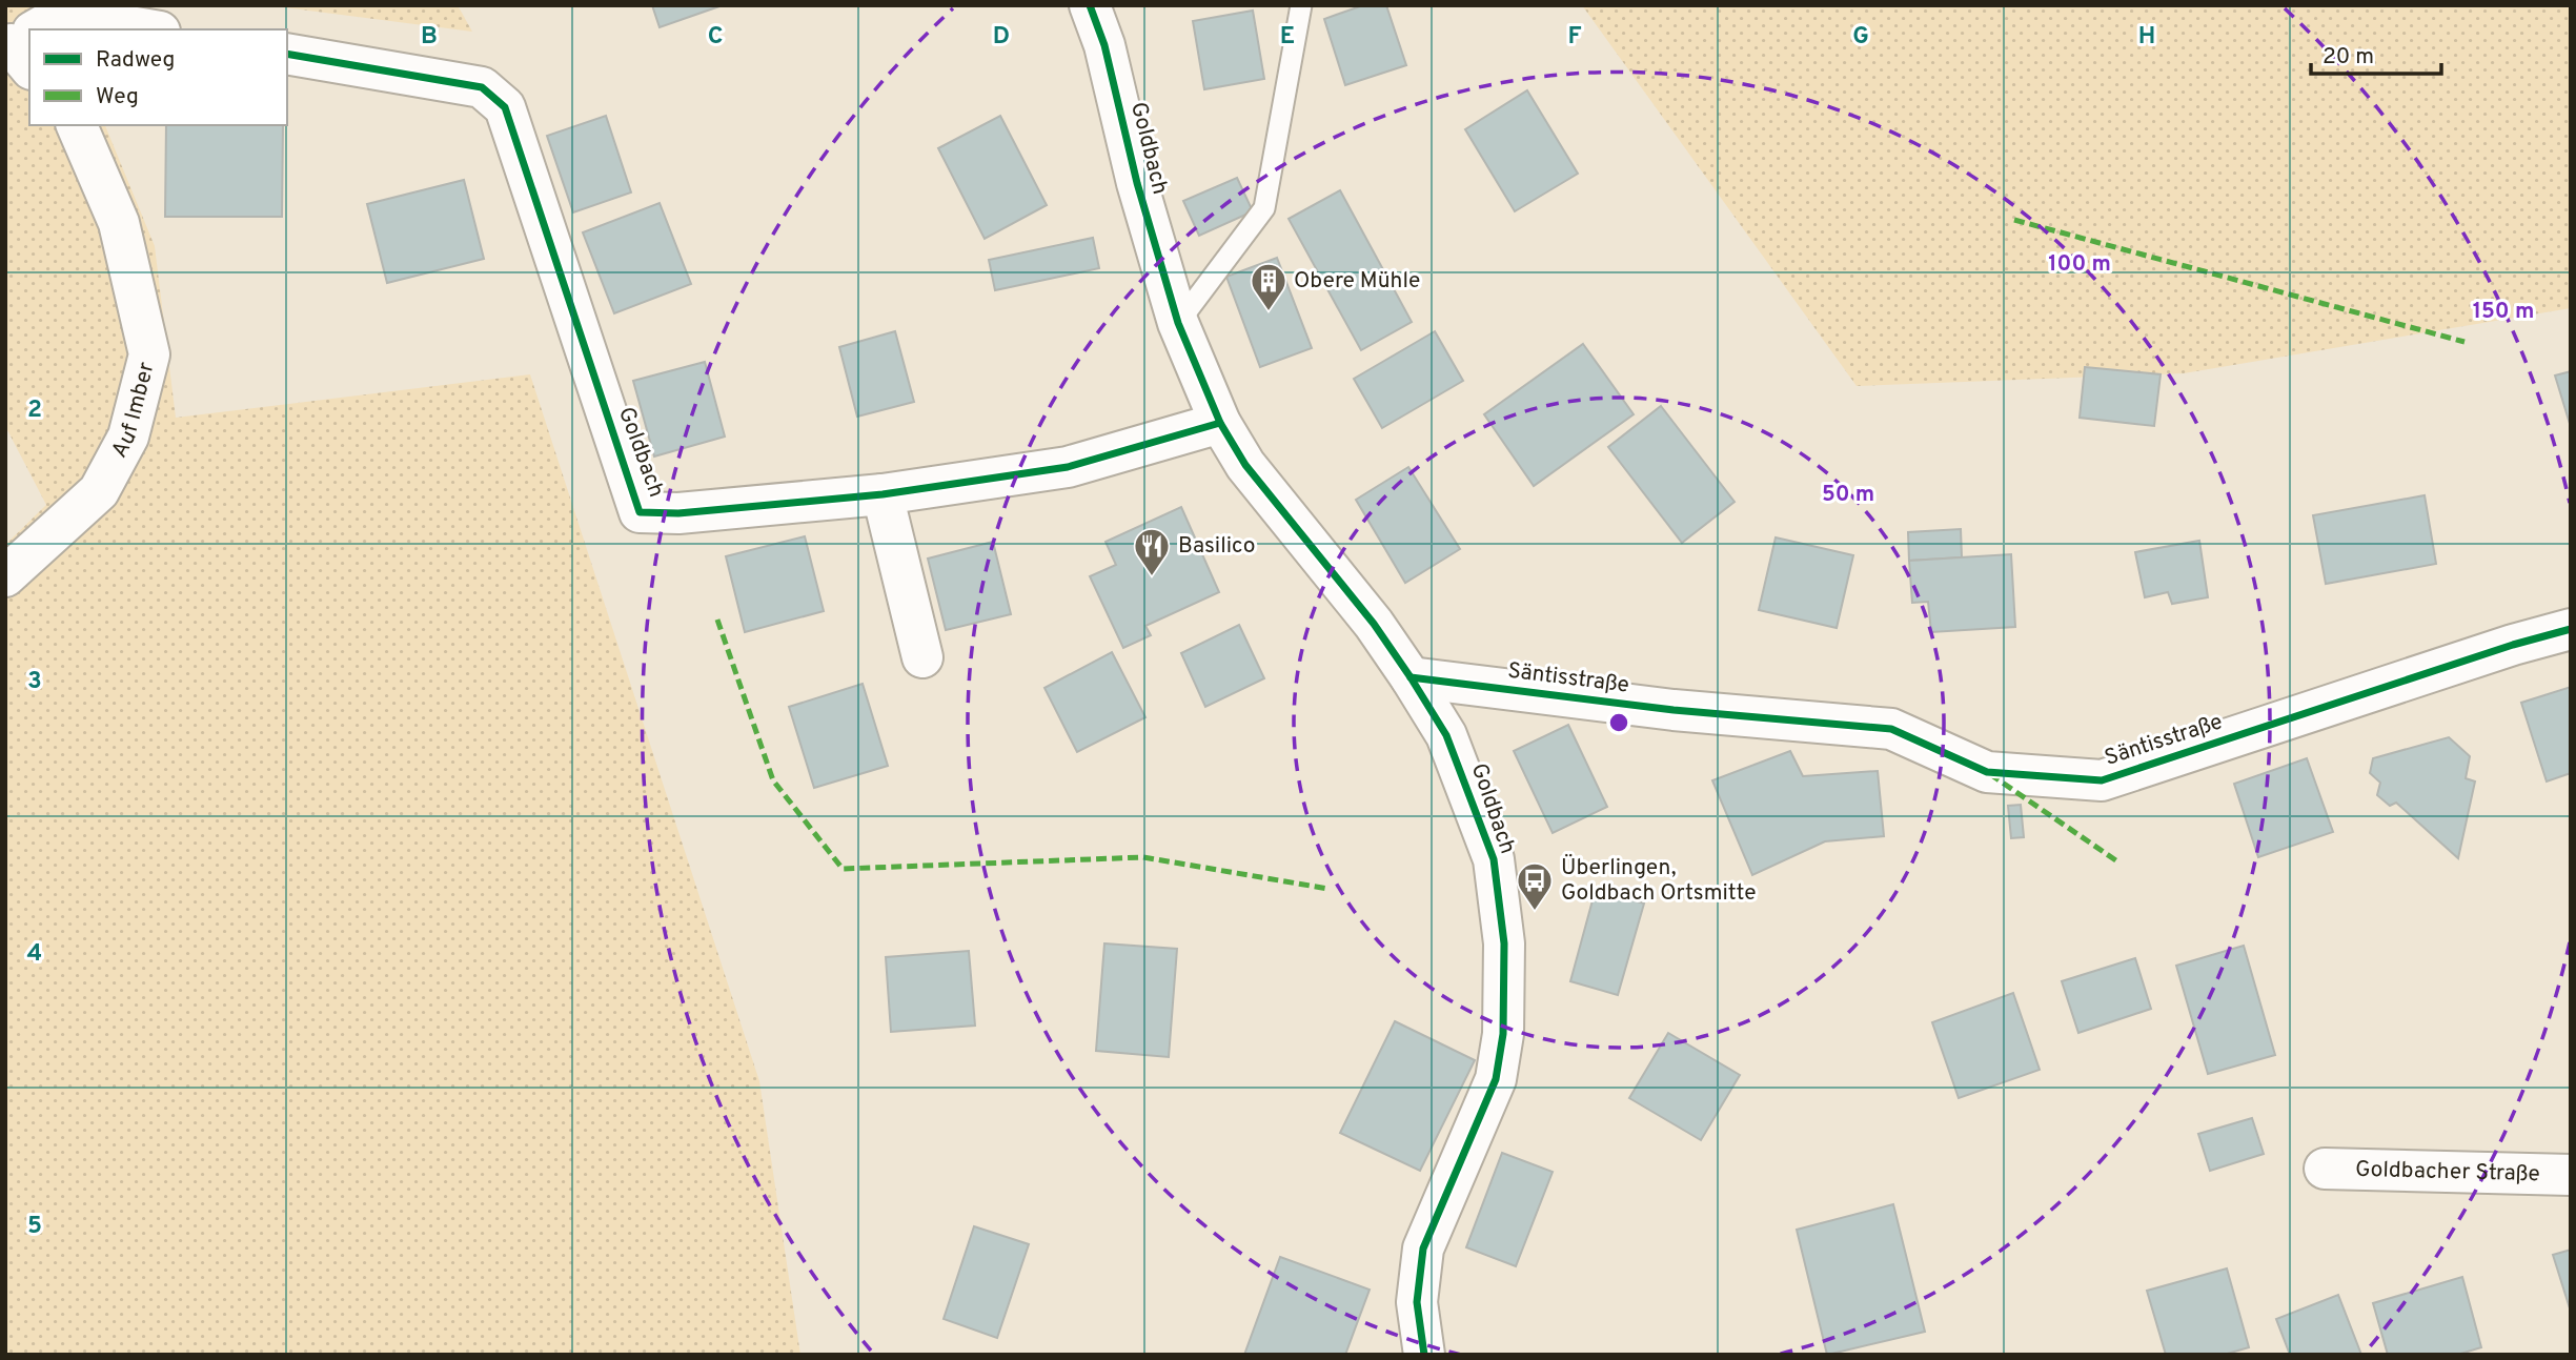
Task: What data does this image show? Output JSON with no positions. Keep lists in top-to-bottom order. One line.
{"streets":{"street":["Goldbach","Auf Imber","Säntisstraße","Goldbacher Straße"]},"crossings":[["Goldbach","Säntisstraße"]],"places":{"building":["Obere Mühle"],"restaurant":["Basilico"],"bus stop":["Überlingen, Goldbach Ortsmitte"]},"legend":["Radweg","Weg"],"scale_bar":"20 m","grid":{"columns":["B","C","D","E","F","G","H"],"rows":["2","3","4","5"]},"rings":["100 m","150 m","50 m"]}
